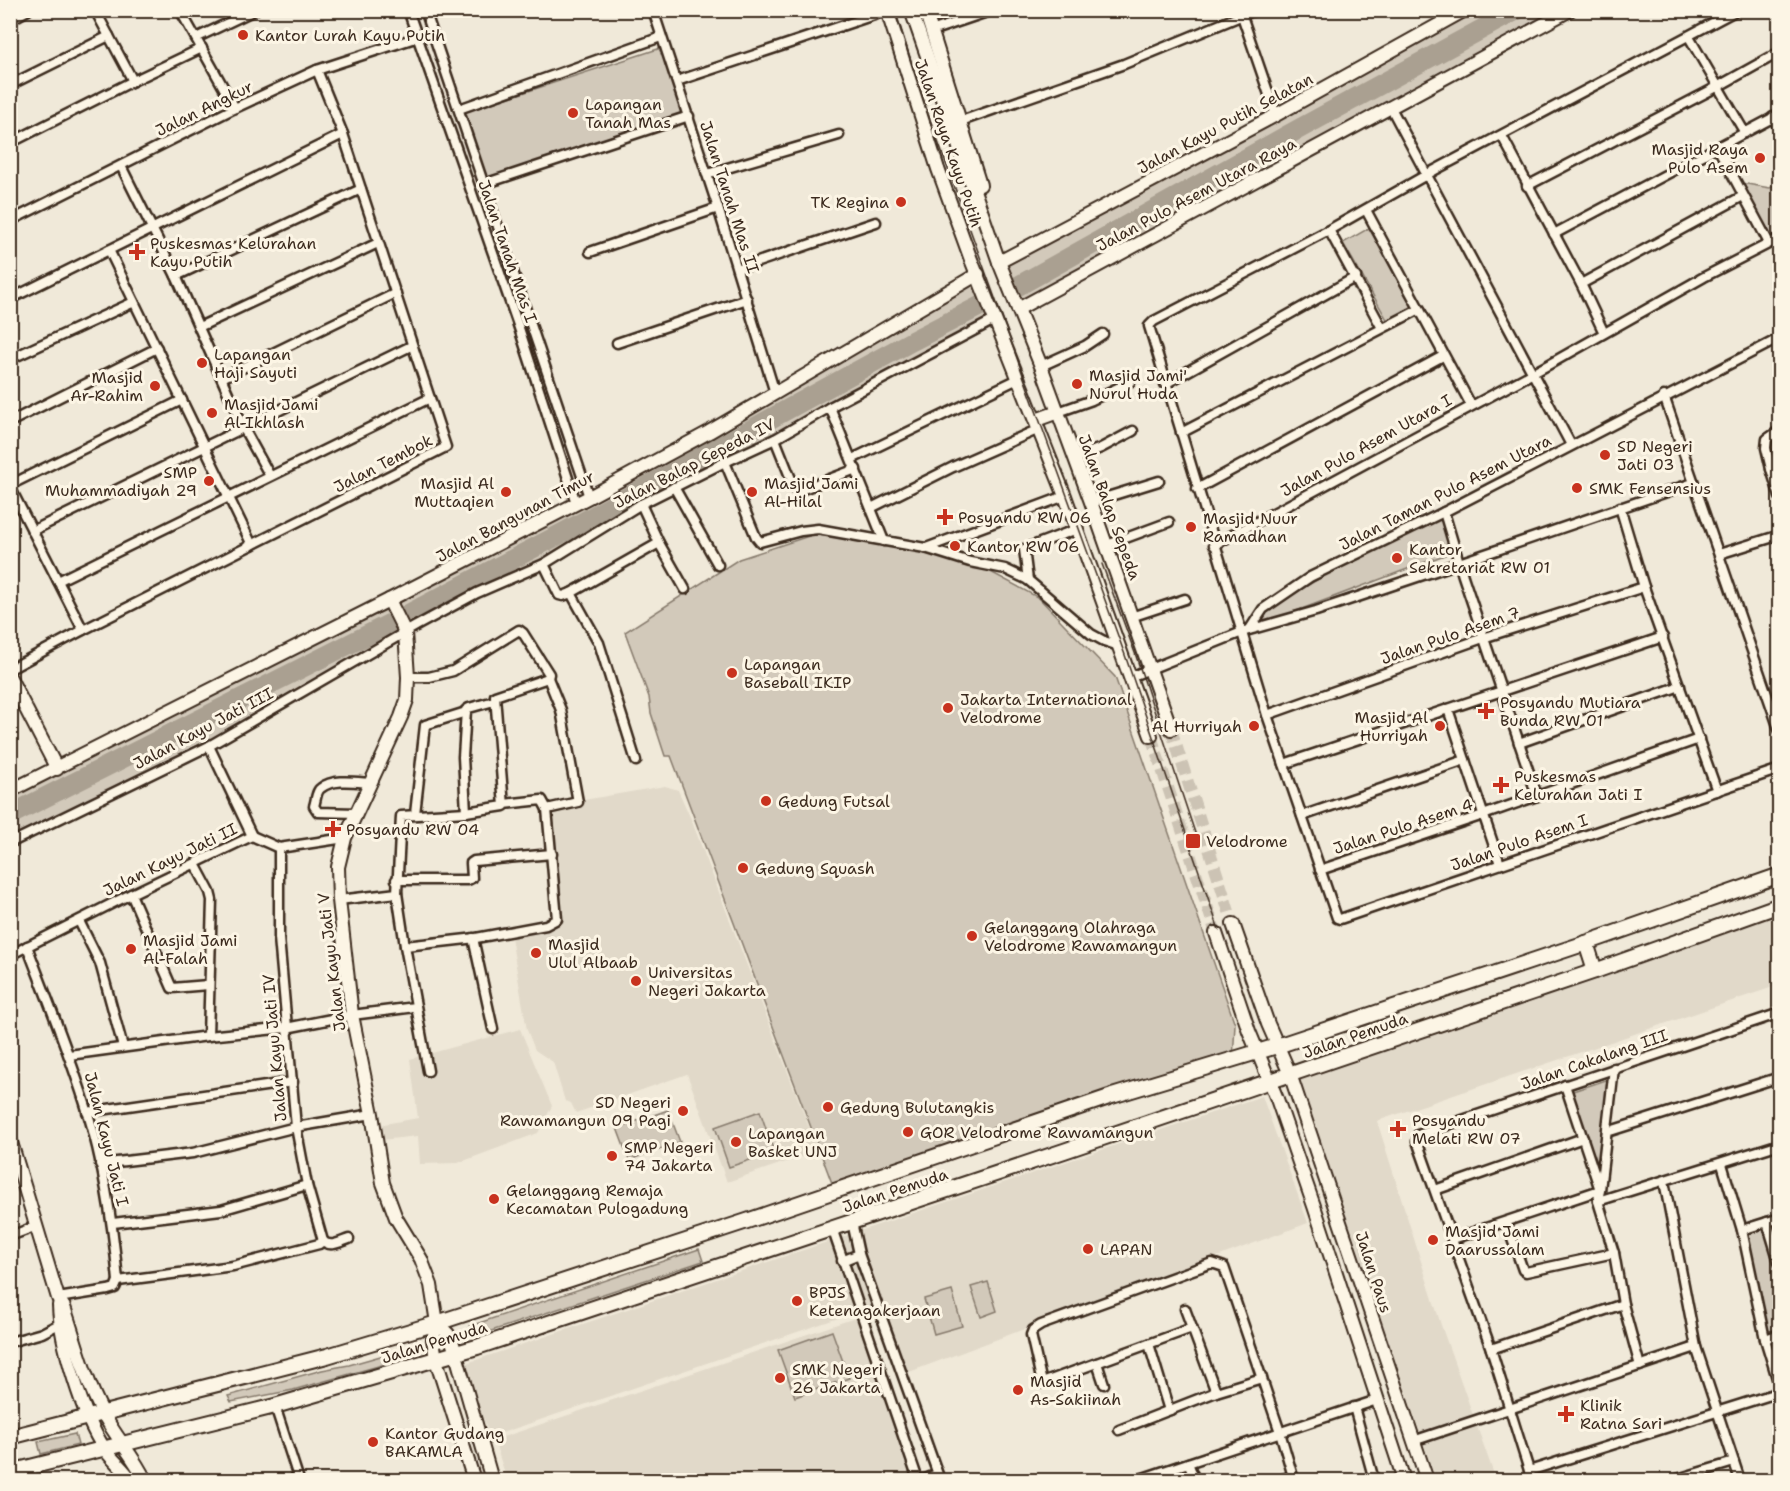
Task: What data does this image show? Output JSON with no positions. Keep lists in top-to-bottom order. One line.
{"streets":{"main road":["Jalan Kayu Putih Selatan","Jalan Raya Kayu Putih","Jalan Pulo Asem Utara Raya","Jalan Balap Sepeda","Jalan Bangunan Timur","Jalan Kayu Jati V","Jalan Pemuda","Jalan Paus"],"street":["Jalan Angkur","Jalan Tanah Mas II","Jalan Tanah Mas I","Jalan Pulo Asem Utara I","Jalan Tembok","Jalan Balap Sepeda IV","Jalan Taman Pulo Asem Utara","Jalan Pulo Asem 7","Jalan Kayu Jati III","Jalan Pulo Asem 4","Jalan Pulo Asem I","Jalan Kayu Jati II","Jalan Kayu Jati IV","Jalan Cakalang III","Jalan Kayu Jati I"]},"crossings":[["Jalan Angkur","Jalan Tanah Mas I"],["Jalan Angkur","Jalan Tembok"],["Jalan Kayu Putih Selatan","Jalan Raya Kayu Putih"],["Jalan Raya Kayu Putih","Jalan Pulo Asem Utara Raya"],["Jalan Raya Kayu Putih","Jalan Balap Sepeda IV"],["Jalan Raya Kayu Putih","Jalan Balap Sepeda"],["Jalan Raya Kayu Putih","Jalan Bangunan Timur"],["Jalan Pulo Asem Utara Raya","Jalan Balap Sepeda"],["Jalan Tanah Mas II","Jalan Bangunan Timur"],["Jalan Tanah Mas I","Jalan Bangunan Timur"],["Jalan Balap Sepeda IV","Jalan Kayu Jati III"],["Jalan Balap Sepeda IV","Jalan Kayu Jati V"],["Jalan Taman Pulo Asem Utara","Jalan Balap Sepeda"],["Jalan Bangunan Timur","Jalan Kayu Jati V"],["Jalan Kayu Jati III","Jalan Kayu Jati II"],["Jalan Kayu Jati III","Jalan Kayu Jati V"],["Jalan Pulo Asem 4","Jalan Pulo Asem I"],["Jalan Kayu Jati II","Jalan Kayu Jati I"],["Jalan Kayu Jati V","Jalan Pemuda"],["Jalan Pemuda","Jalan Paus"]],"places":{"other":["Kantor Lurah Kayu Putih","Lapangan Tanah Mas","Masjid Raya Pulo Asem","TK Regina","Lapangan Haji Sayuti","Masjid Jami' Nurul Huda","Masjid Ar-Rahim","Masjid Jami Al-Ikhlash","SD Negeri Jati 03","SMP Muhammadiyah 29","SMK Fensensius","Masjid Al Muttaqien","Masjid Jami Al-Hilal","Masjid Nuur Ramadhan","Kantor RW 06","Kantor Sekretariat RW 01","Lapangan Baseball IKIP","Jakarta International Velodrome","Al Hurriyah","Masjid Al Hurriyah","Gedung Futsal","Gedung Squash","Gelanggang Olahraga Velodrome Rawamangun","Masjid Jami Al-Falah","Masjid Ulul Albaab","Universitas Negeri Jakarta","Gedung Bulutangkis","SD Negeri Rawamangun 09 Pagi","GOR Velodrome Rawamangun","Lapangan Basket UNJ","SMP Negeri 74 Jakarta","Gelanggang Remaja Kecamatan Pulogadung","Masjid Jami Daarussalam","LAPAN","BPJS Ketenagakerjaan","SMK Negeri 26 Jakarta","Masjid As-Sakiinah","Kantor Gudang BAKAMLA"],"health":["Puskesmas Kelurahan Kayu Putih","Posyandu RW 06","Posyandu Mutiara Bunda RW 01","Puskesmas Kelurahan Jati I","Posyandu RW 04","Posyandu Melati RW 07","Klinik Ratna Sari"],"transit":["Velodrome"]}}
